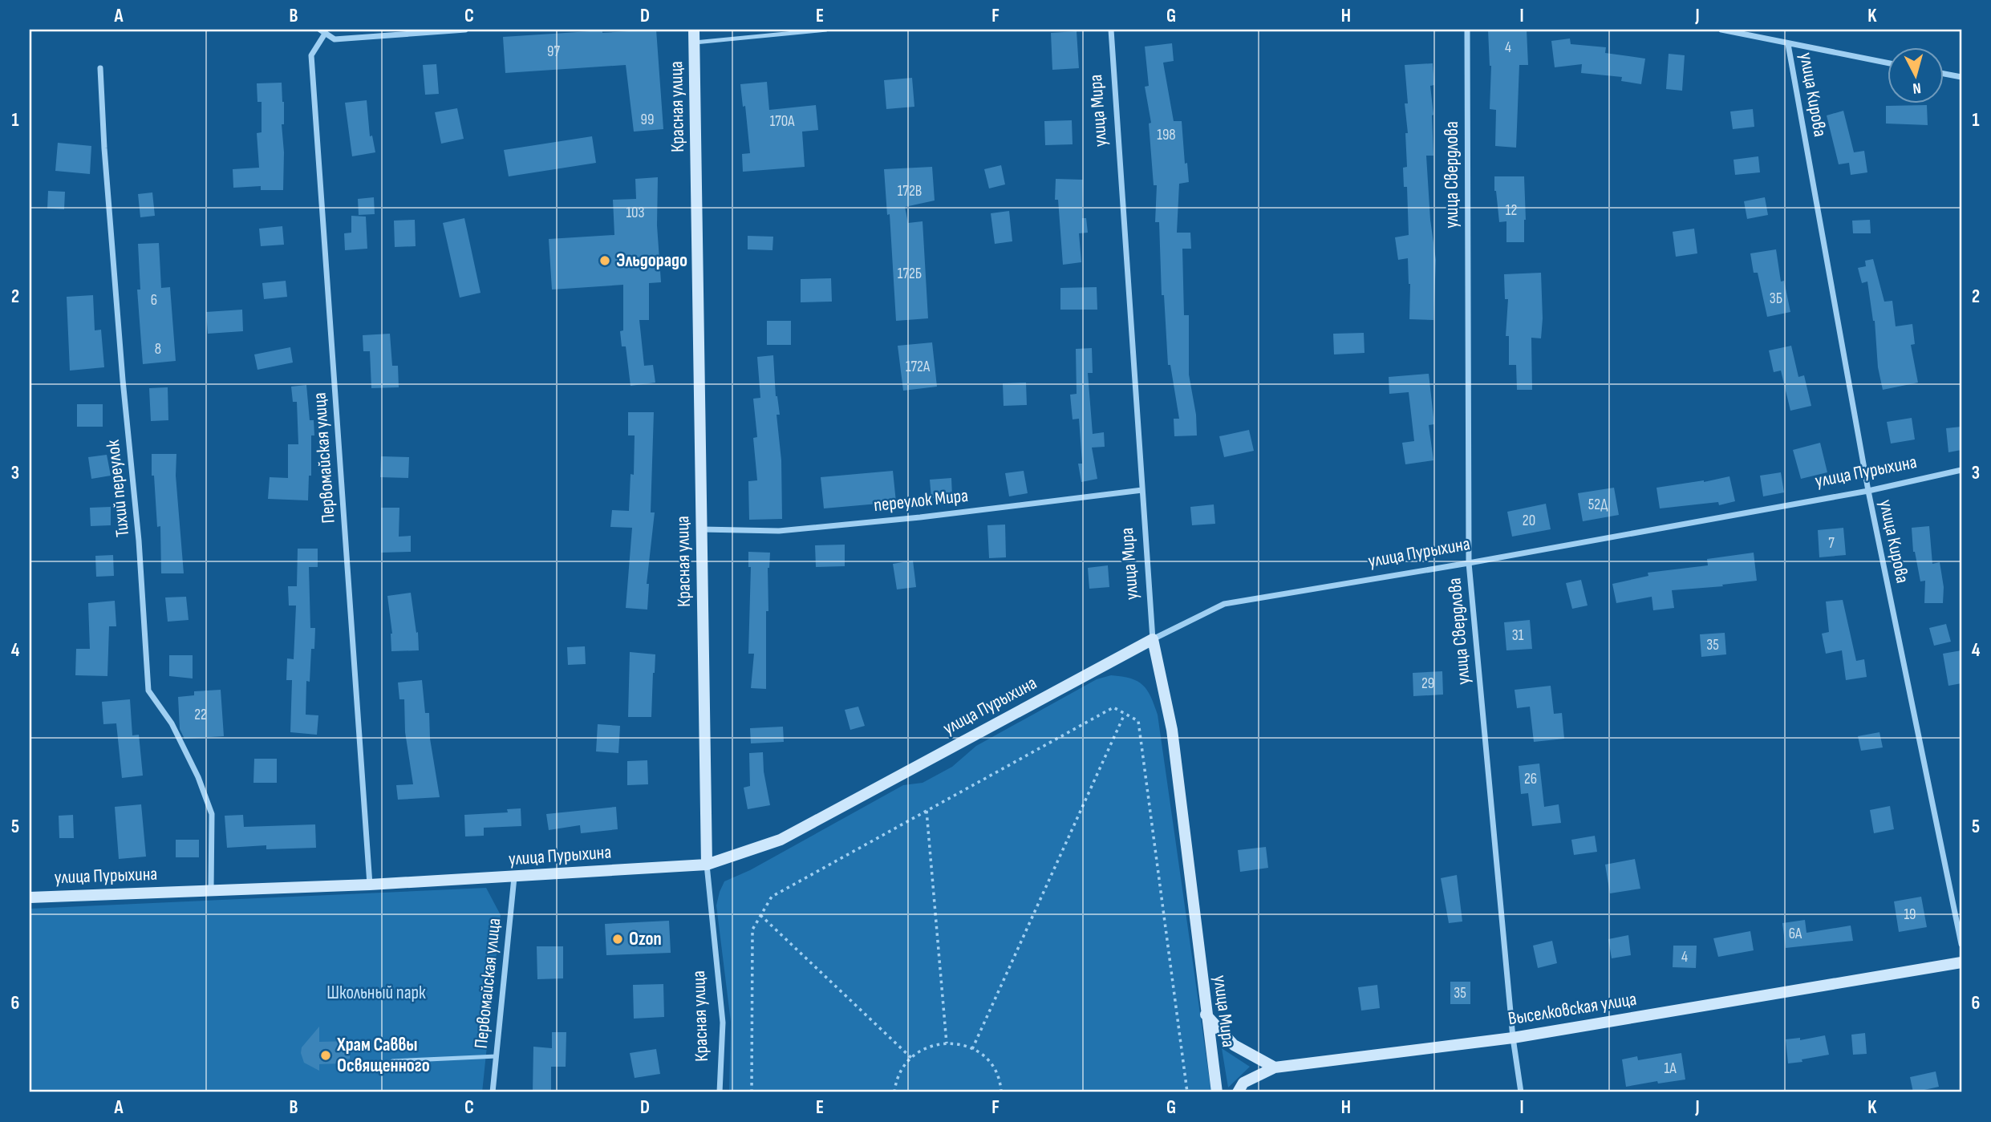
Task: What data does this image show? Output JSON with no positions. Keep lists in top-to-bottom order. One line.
{"streets":{"street":["улица Кирова","Красная улица","улица Мира","улица Свердлова","Первомайская улица","улица Пурыхина","Тихий переулок","переулок Мира","Выселковская улица"]},"crossings":[["улица Кирова","улица Пурыхина"],["Красная улица","улица Пурыхина"],["Красная улица","переулок Мира"],["улица Мира","улица Пурыхина"],["улица Мира","переулок Мира"],["улица Свердлова","улица Пурыхина"],["улица Свердлова","Выселковская улица"],["Первомайская улица","улица Пурыхина"],["улица Пурыхина","Тихий переулок"]],"parks":["Школьный парк"],"places":["Эльдорадо","Ozon","Храм Саввы Освященного"],"house_numbers":["4","97","99","170А","198","172В","12","103","172Б","3Б","6","8","172А","52Д","20","7","31","35","29","22","26","19","6А","4","35","1А"],"north":"bottom","grid":{"columns":["A","B","C","D","E","F","G","H","I","J","K"],"rows":["1","2","3","4","5","6"]}}
